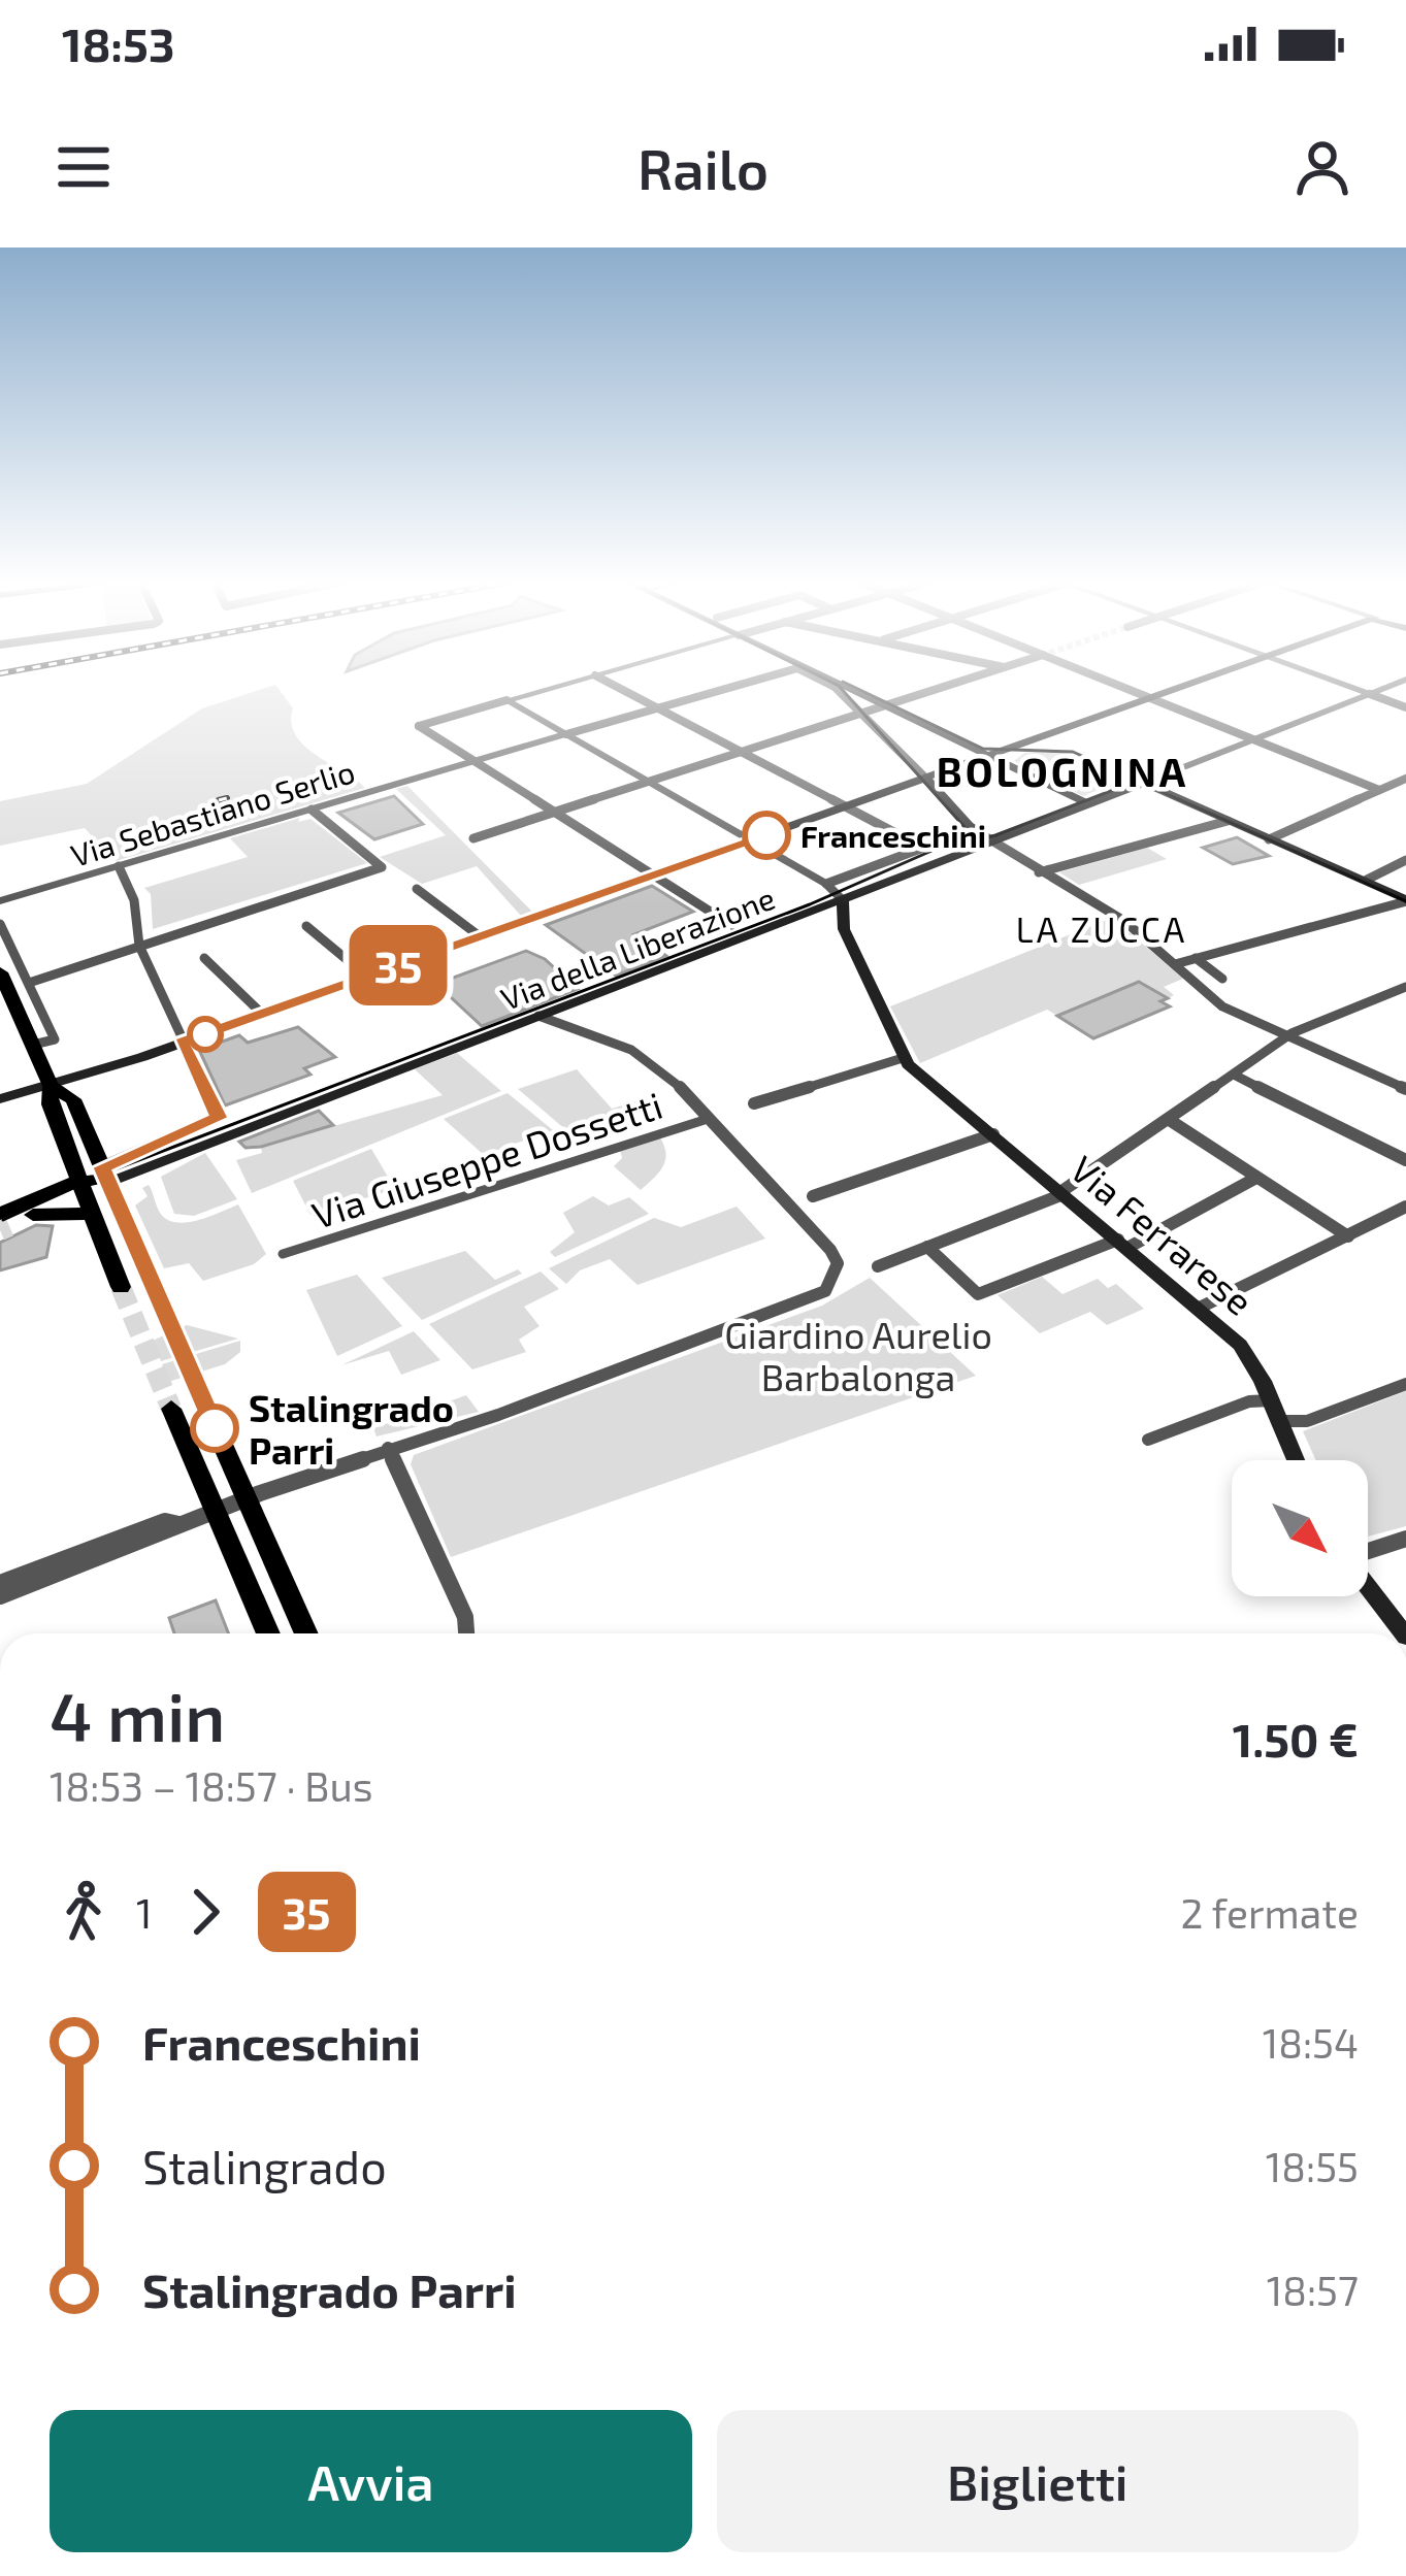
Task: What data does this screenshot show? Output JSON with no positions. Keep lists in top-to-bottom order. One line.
{"streets":{"main road":["Via della Liberazione","Via Ferrarese"],"street":["Via Sebastiano Serlio","Via Giuseppe Dossetti"]},"districts":["BOLOGNINA","LA ZUCCA"],"parks":["Giardino Aurelio Barbalonga"],"places":["Franceschini","Stalingrado Parri"],"lines":["bus line 35"],"north":"bottom right","page":{"status":"18:53","header":"Railo","on_map":"35","heading":["4 min","18:53 – 18:57 · Bus","1.50 €"],"legs":["1","35","2 fermate"],"list":[{"name":"Franceschini","value":"18:54"},{"name":"Stalingrado","value":"18:55"},{"name":"Stalingrado Parri","value":"18:57"}],"buttons":["Avvia","Biglietti"]}}
